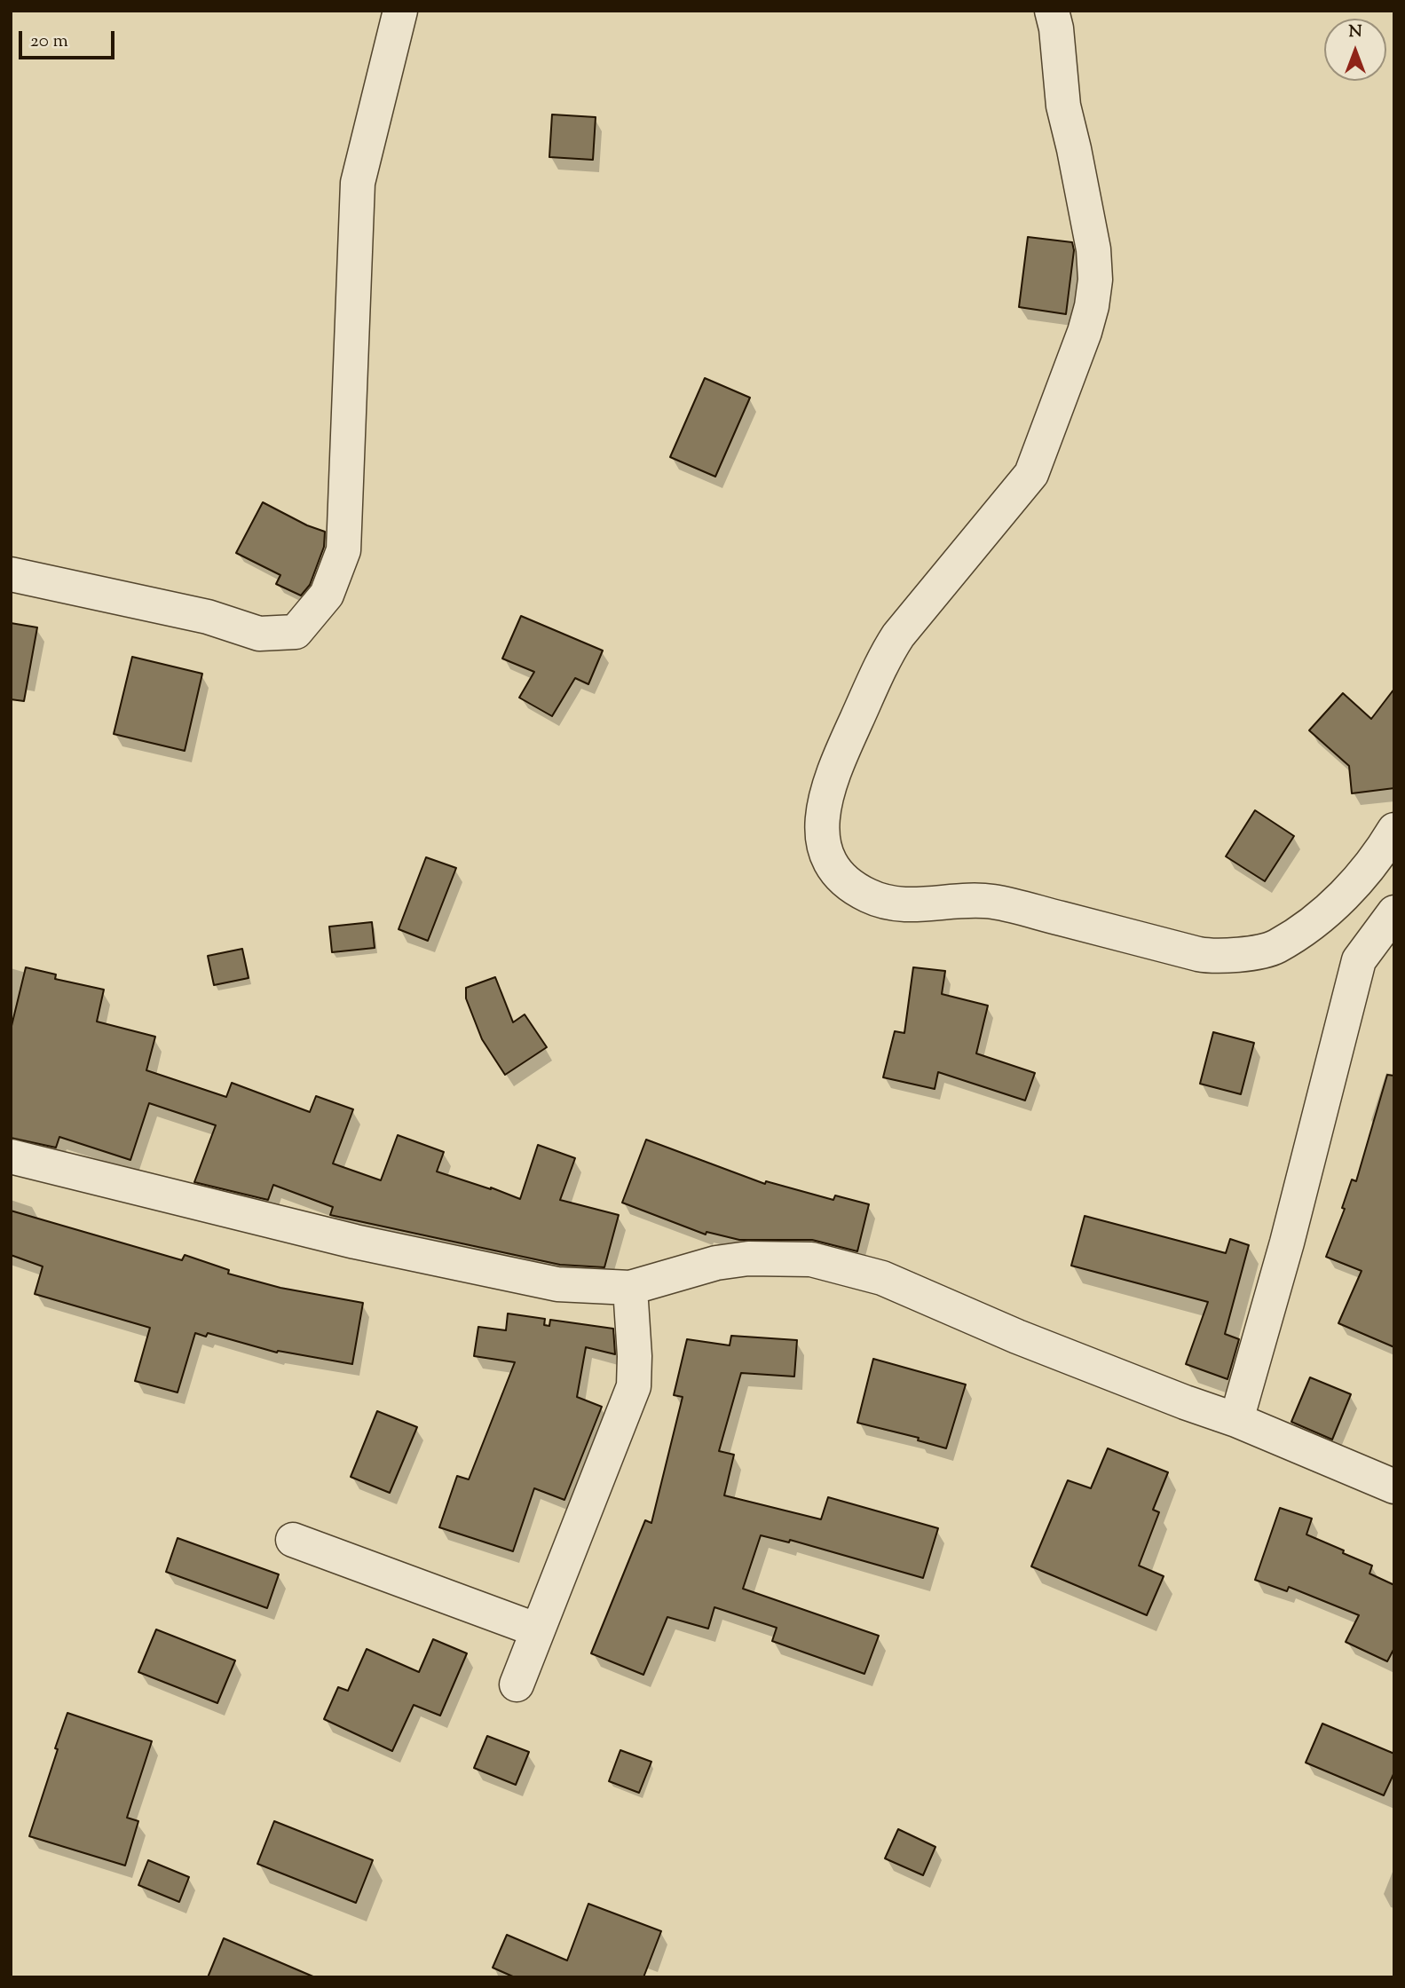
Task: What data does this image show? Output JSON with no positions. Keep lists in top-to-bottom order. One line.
{"scale_bar":"20 m","north":"top"}
